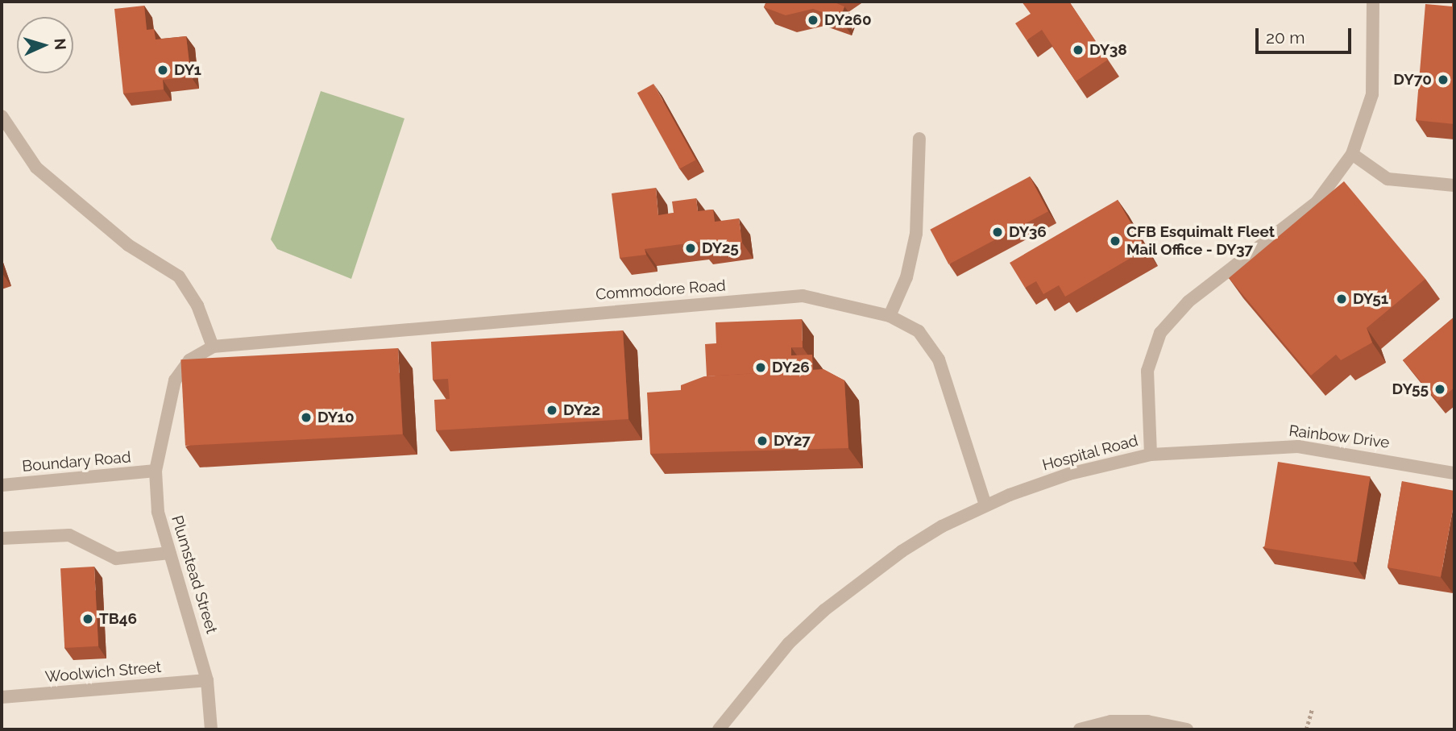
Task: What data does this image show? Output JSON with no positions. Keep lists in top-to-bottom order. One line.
{"streets":{"lane":["Commodore Road","Rainbow Drive","Hospital Road","Boundary Road","Plumstead Street","Woolwich Street"]},"crossings":[["Commodore Road","Hospital Road"],["Commodore Road","Plumstead Street"],["Rainbow Drive","Hospital Road"],["Boundary Road","Plumstead Street"],["Plumstead Street","Woolwich Street"]],"places":["DY260","DY38","DY1","DY70","DY36","CFB Esquimalt Fleet Mail Office - DY37","DY25","DY51","DY26","DY55","DY22","DY10","DY27","TB46"],"scale_bar":"20 m","north":"right"}
